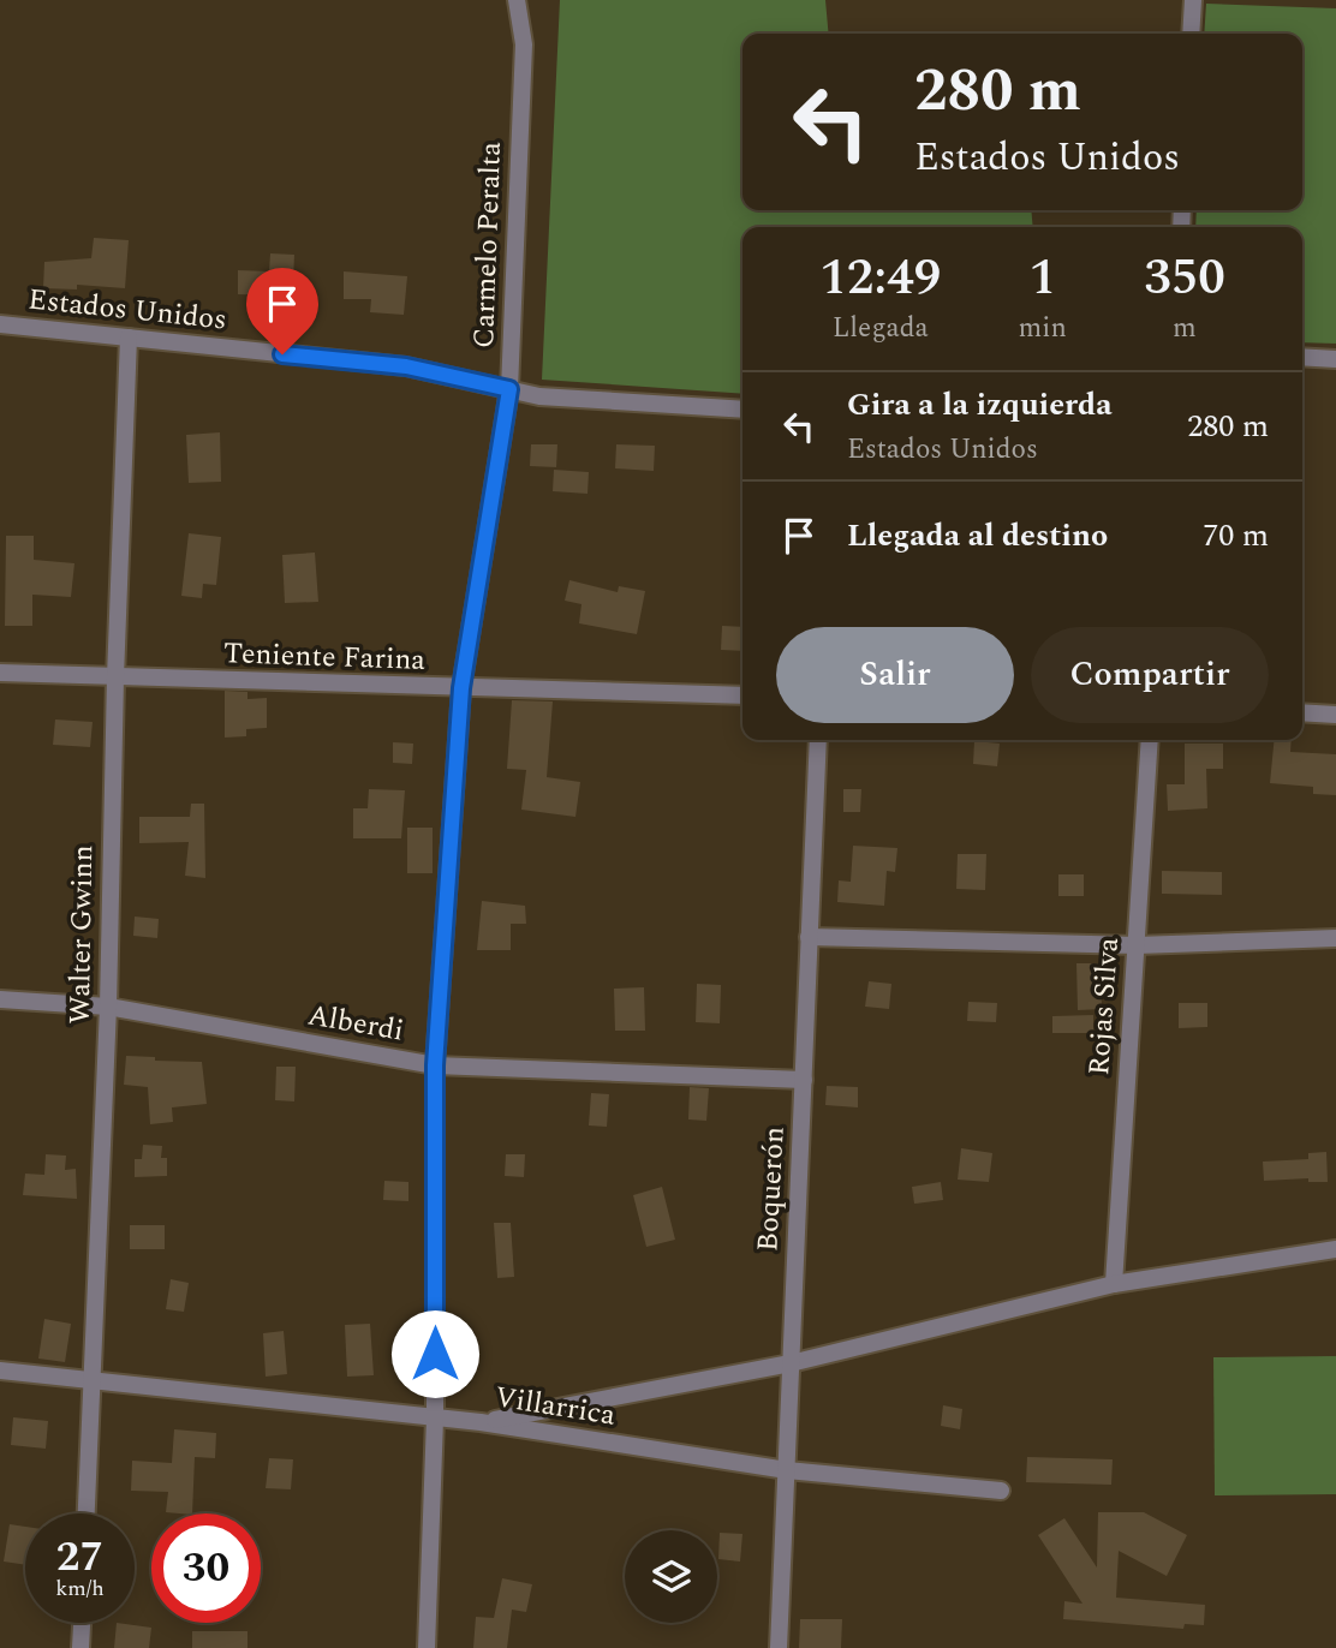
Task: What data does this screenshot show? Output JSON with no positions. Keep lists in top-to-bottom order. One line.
{"streets":{"street":["Carmelo Peralta","Estados Unidos","Teniente Farina","Walter Gwinn","Rojas Silva","Alberdi","Boquerón","Villarrica"]},"crossings":[["Carmelo Peralta","Estados Unidos"],["Carmelo Peralta","Teniente Farina"],["Carmelo Peralta","Alberdi"],["Carmelo Peralta","Villarrica"],["Estados Unidos","Walter Gwinn"],["Teniente Farina","Walter Gwinn"],["Walter Gwinn","Alberdi"],["Walter Gwinn","Villarrica"],["Alberdi","Boquerón"],["Boquerón","Villarrica"]],"page":{"turn":["280 m","Estados Unidos"],"eta":["12:49","Llegada","1","min","350","m"],"list":[{"name":"Gira a la izquierda","note":"Estados Unidos","value":"280 m"},{"name":"Llegada al destino","value":"70 m"}],"buttons":["Salir","Compartir"],"speed":"27 km/h","limit":"30"}}
